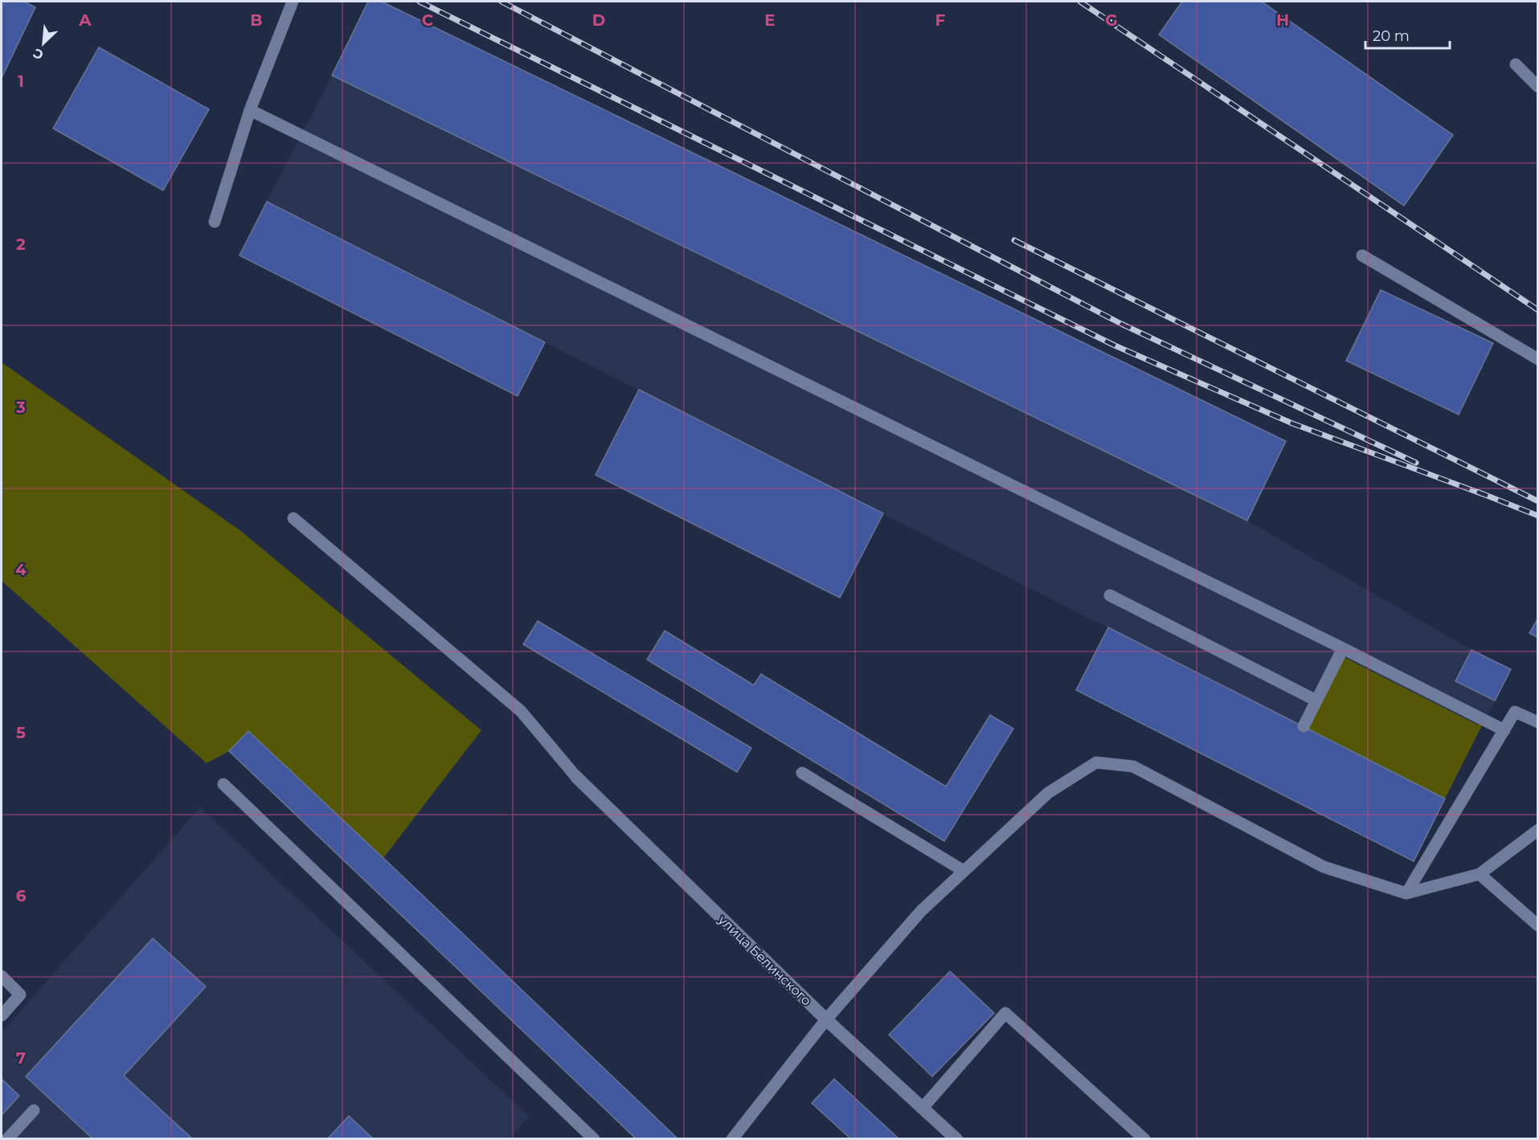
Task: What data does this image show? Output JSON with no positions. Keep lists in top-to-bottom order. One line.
{"streets":{"street":["улица Белинского"]},"scale_bar":"20 m","north":"bottom left","grid":{"columns":["A","B","C","D","E","F","G","H"],"rows":["1","2","3","4","5","6","7"]}}
